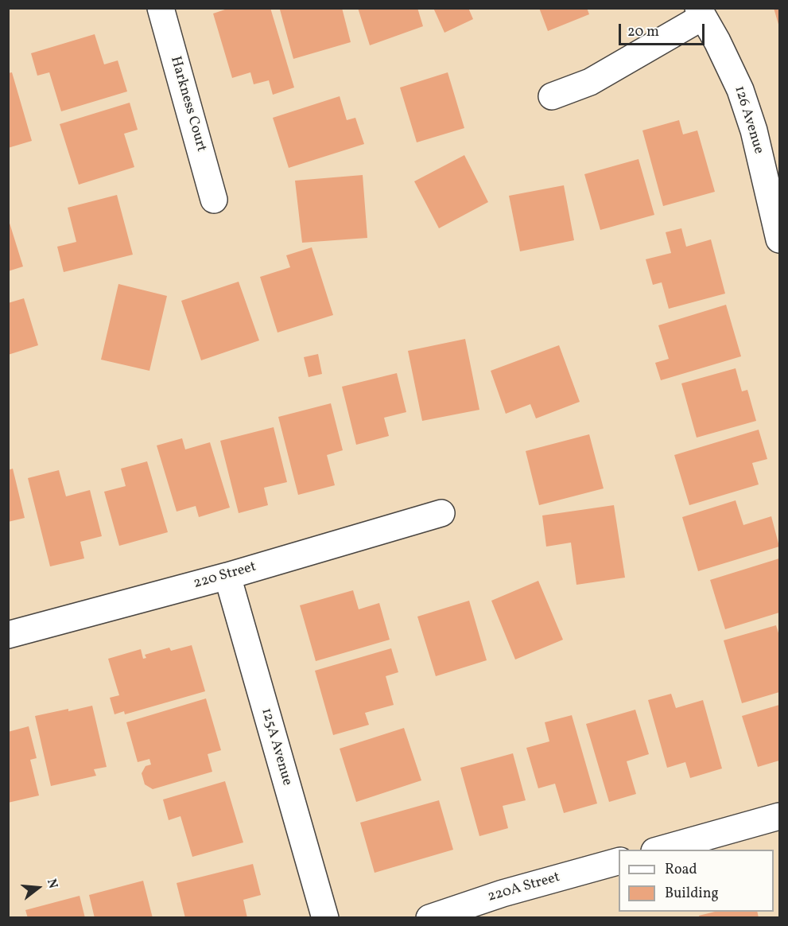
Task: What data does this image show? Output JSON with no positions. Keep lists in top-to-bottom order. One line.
{"streets":{"street":["Harkness Court","126 Avenue","220 Street","125A Avenue","220A Street"]},"crossings":[["220 Street","125A Avenue"]],"legend":["Road","Building"],"scale_bar":"20 m","north":"right"}
